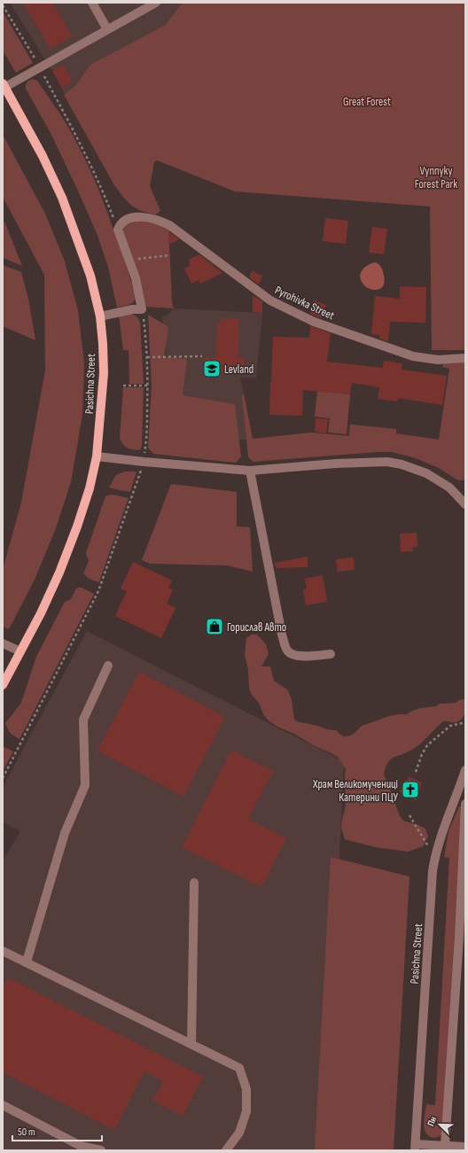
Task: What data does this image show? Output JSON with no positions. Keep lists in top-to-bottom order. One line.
{"streets":{"main road":["Pasichna Street"],"street":["Pyrohivka Street"]},"parks":["Great Forest","Vynnyky Forest Park"],"places":{"school or university":["Levland"],"shop":["Горислав Авто"],"church":["Храм Великомучениці Катерини ПЦУ"]},"scale_bar":"50 m","north":"top left"}
